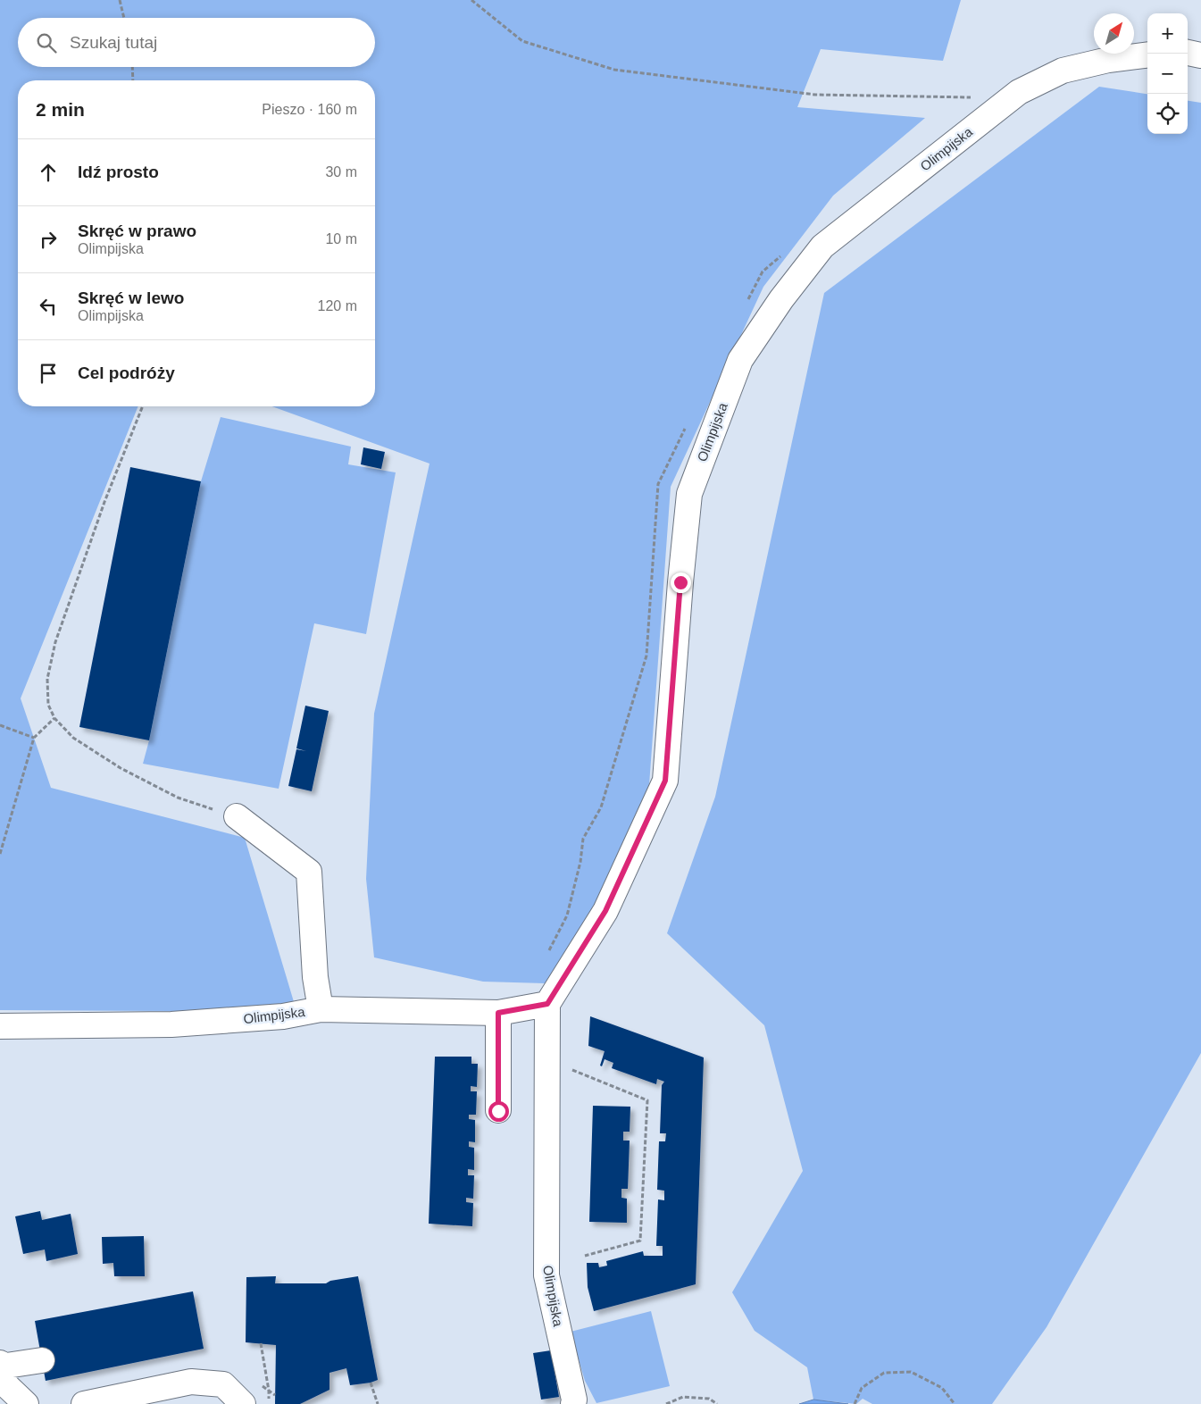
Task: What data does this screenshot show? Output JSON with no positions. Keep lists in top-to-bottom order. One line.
{"streets":{"street":["Olimpijska"]},"north":"top right","page":{"map_buttons":["+","−"],"search":"Szukaj tutaj","heading":["2 min","Pieszo · 160 m"],"list":[["Idź prosto","30 m"],["Skręć w prawo","Olimpijska","10 m"],["Skręć w lewo","Olimpijska","120 m"],"Cel podróży"]}}
